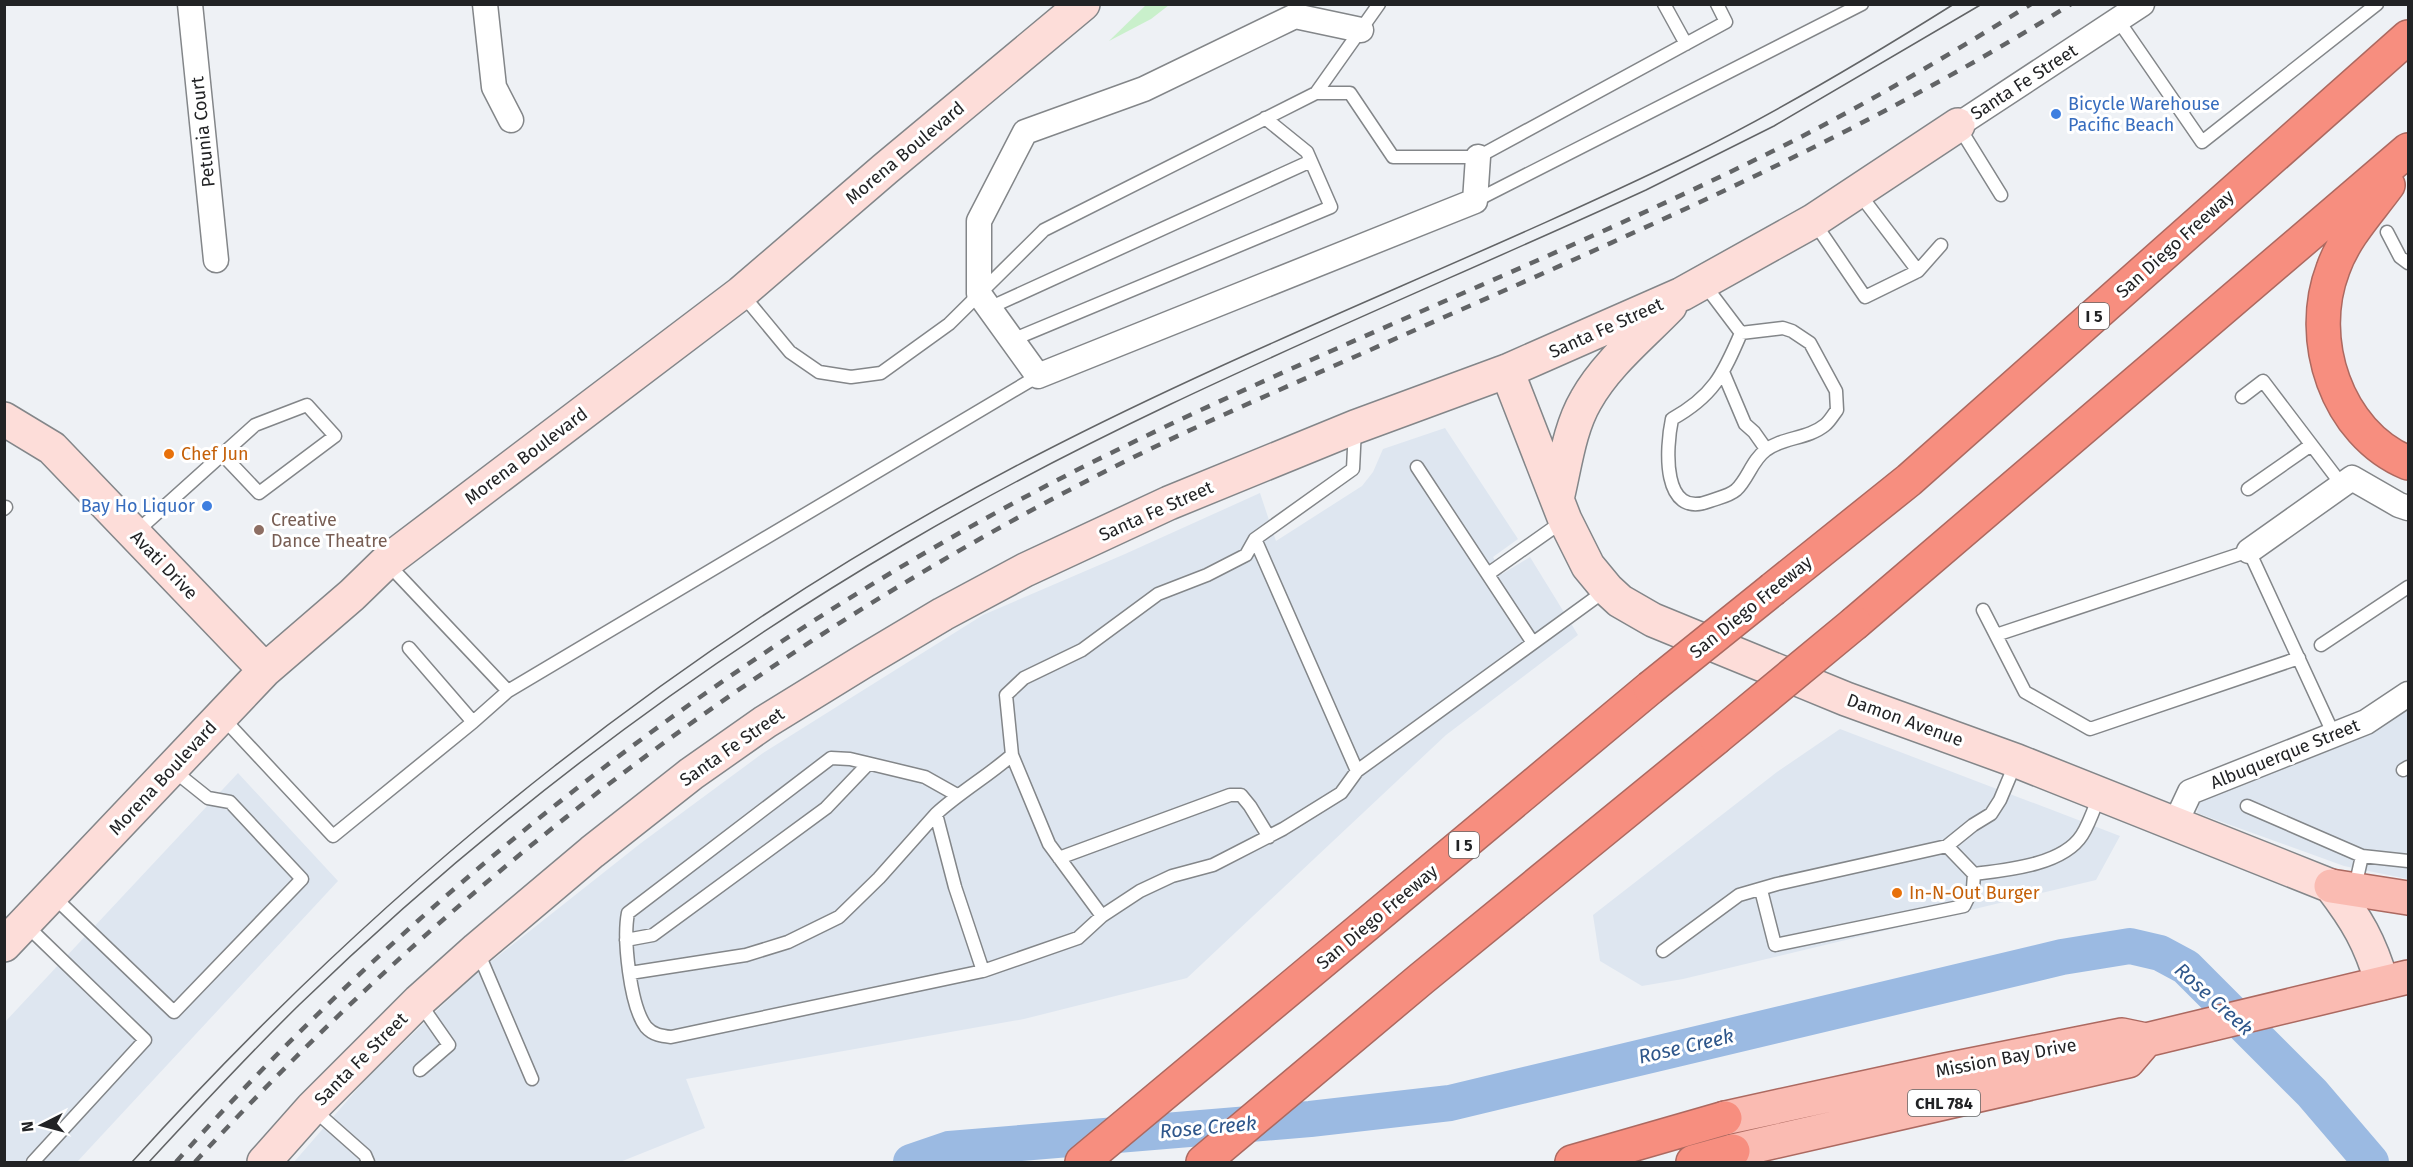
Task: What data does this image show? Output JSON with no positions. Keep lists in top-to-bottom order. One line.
{"streets":{"highway":["San Diego Freeway","I 5"],"main road":["Mission Bay Drive","CHL 784"],"street":["Santa Fe Street","Petunia Court","Morena Boulevard","Avati Drive","Damon Avenue","Albuquerque Street"]},"crossings":[["Santa Fe Street","Damon Avenue"],["Morena Boulevard","Avati Drive"],["Damon Avenue","Albuquerque Street"]],"water":["Rose Creek"],"places":["Bicycle Warehouse Pacific Beach","Chef Jun","Bay Ho Liquor","Creative Dance Theatre","In-N-Out Burger"],"north":"left"}
